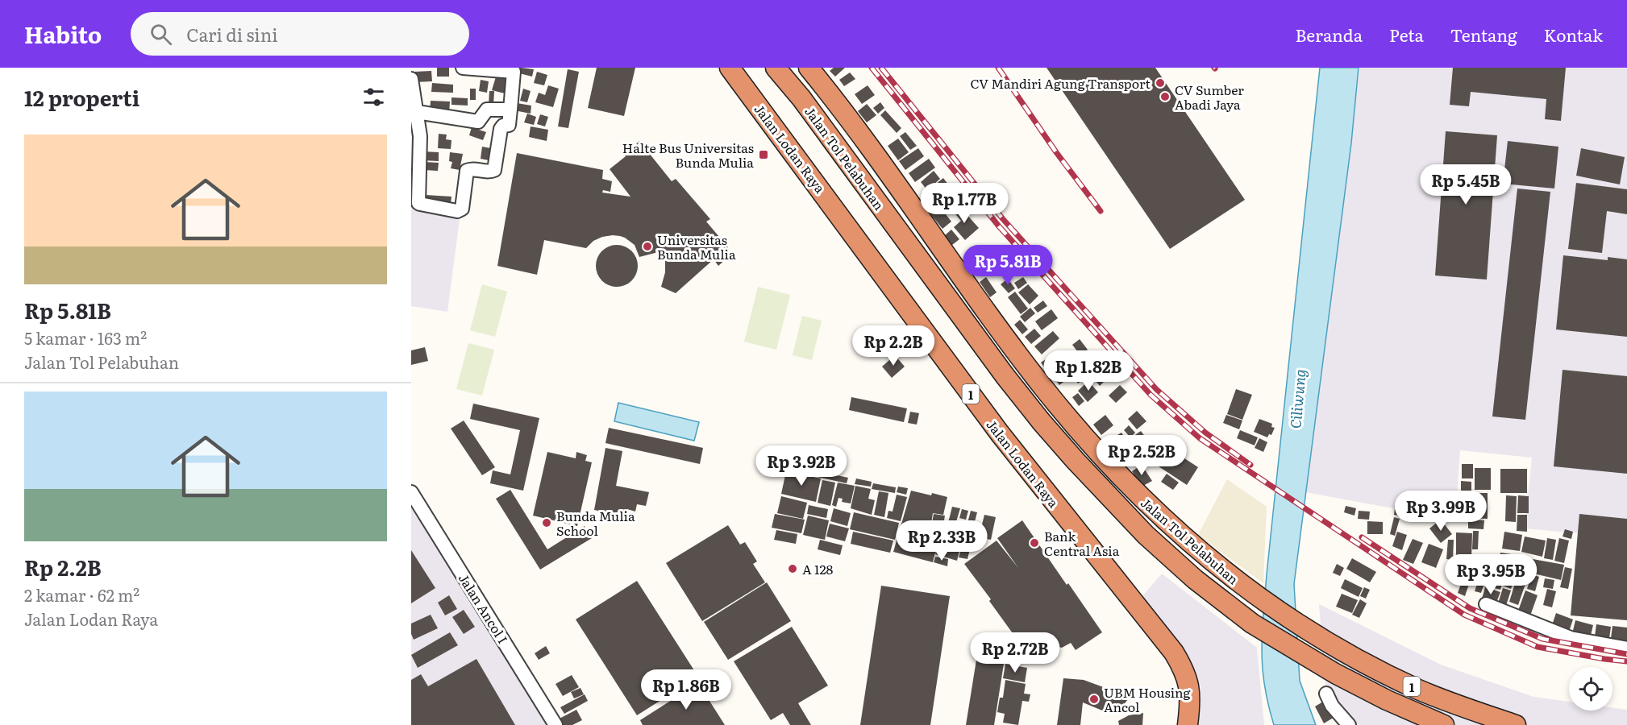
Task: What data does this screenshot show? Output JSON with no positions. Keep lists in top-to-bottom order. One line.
{"streets":{"highway":["Jalan Lodan Raya","Jalan Tol Pelabuhan","1"],"street":["Jalan Ancol I"]},"water":["Ciliwung"],"places":{"other":["CV Mandiri Agung Transport","CV Sumber Abadi Jaya","Universitas Bunda Mulia","Bunda Mulia School","Bank Central Asia","A 128","UBM Housing Ancol"],"transit":["Halte Bus Universitas Bunda Mulia"]},"page":{"header":"Habito","search":"Cari di sini","nav":["Beranda","Peta","Tentang","Kontak"],"heading":"12 properti","list":[{"name":"Rp 5.81B","note":"5 kamar · 163 m² · Jalan Tol Pelabuhan"},{"name":"Rp 2.2B","note":"2 kamar · 62 m² · Jalan Lodan Raya"}],"price":["Rp 5.45B","Rp 1.77B","Rp 5.81B","Rp 2.2B","Rp 1.82B","Rp 2.52B","Rp 3.92B","Rp 3.99B","Rp 2.33B","Rp 3.95B","Rp 2.72B","Rp 1.86B"]}}
